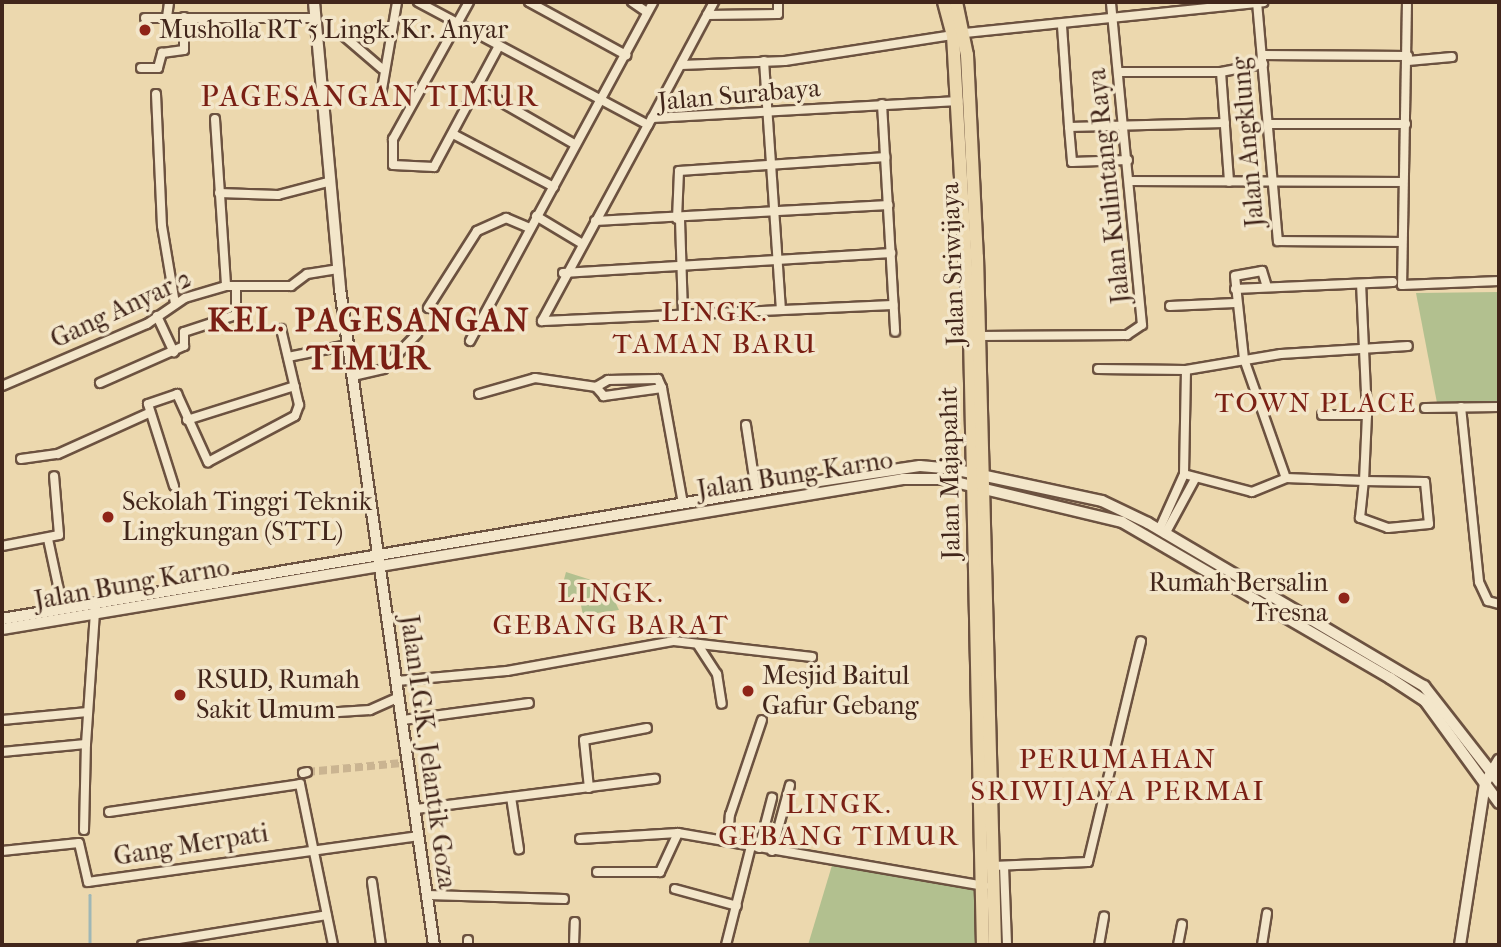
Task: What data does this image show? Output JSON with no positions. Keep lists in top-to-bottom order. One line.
{"streets":{"main road":["Jalan Sriwijaya","Jalan Majapahit","Jalan Bung Karno"],"street":["Jalan Surabaya","Jalan Angklung","Jalan Kulintang Raya","Gang Anyar 2","Jalan I.G.K. Jelantik Goza","Gang Merpati"]},"crossings":[["Jalan Surabaya","Jalan Sriwijaya"],["Jalan Kulintang Raya","Jalan Sriwijaya"],["Jalan Sriwijaya","Jalan Majapahit"],["Jalan Sriwijaya","Jalan Bung Karno"],["Gang Anyar 2","Jalan I.G.K. Jelantik Goza"],["Jalan Majapahit","Jalan Bung Karno"],["Jalan Bung Karno","Jalan I.G.K. Jelantik Goza"],["Jalan I.G.K. Jelantik Goza","Gang Merpati"]],"districts":["PAGESANGAN TIMUR","LINGK. TAMAN BARU","KEL. PAGESANGAN TIMUR","TOWN PLACE","LINGK. GEBANG BARAT","PERUMAHAN SRIWIJAYA PERMAI","LINGK. GEBANG TIMUR"],"places":["Musholla RT 5 Lingk. Kr. Anyar","Sekolah Tinggi Teknik Lingkungan (STTL)","Rumah Bersalin Tresna","Mesjid Baitul Gafur Gebang","RSUD, Rumah Sakit Umum"]}
